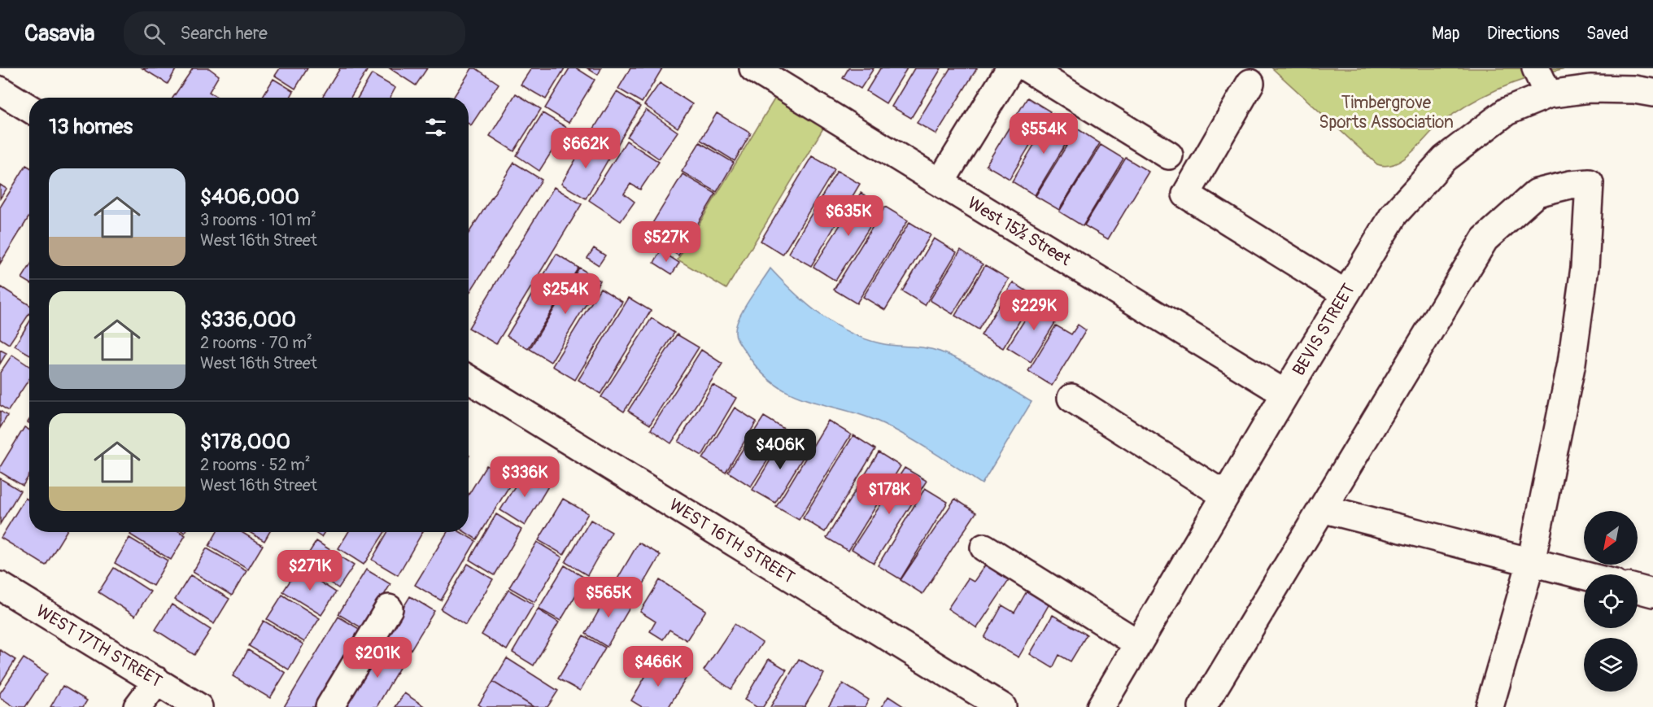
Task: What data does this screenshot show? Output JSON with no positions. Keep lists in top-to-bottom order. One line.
{"streets":{"street":["West 15½ Street","BEVIS STREET","WEST 16TH STREET","WEST 17TH STREET"]},"crossings":[["West 15½ Street","BEVIS STREET"]],"parks":["Timbergrove Sports Association"],"north":"bottom left","page":{"header":"Casavia","search":"Search here","nav":["Map","Directions","Saved"],"heading":"13 homes","price":["$554K","$662K","$635K","$527K","$254K","$229K","$406K","$336K","$178K","$271K","$565K","$201K","$466K"],"list":[{"name":"$406,000","note":"3 rooms · 101 m² · West 16th Street"},{"name":"$336,000","note":"2 rooms · 70 m² · West 16th Street"},{"name":"$178,000","note":"2 rooms · 52 m² · West 16th Street"}]}}
